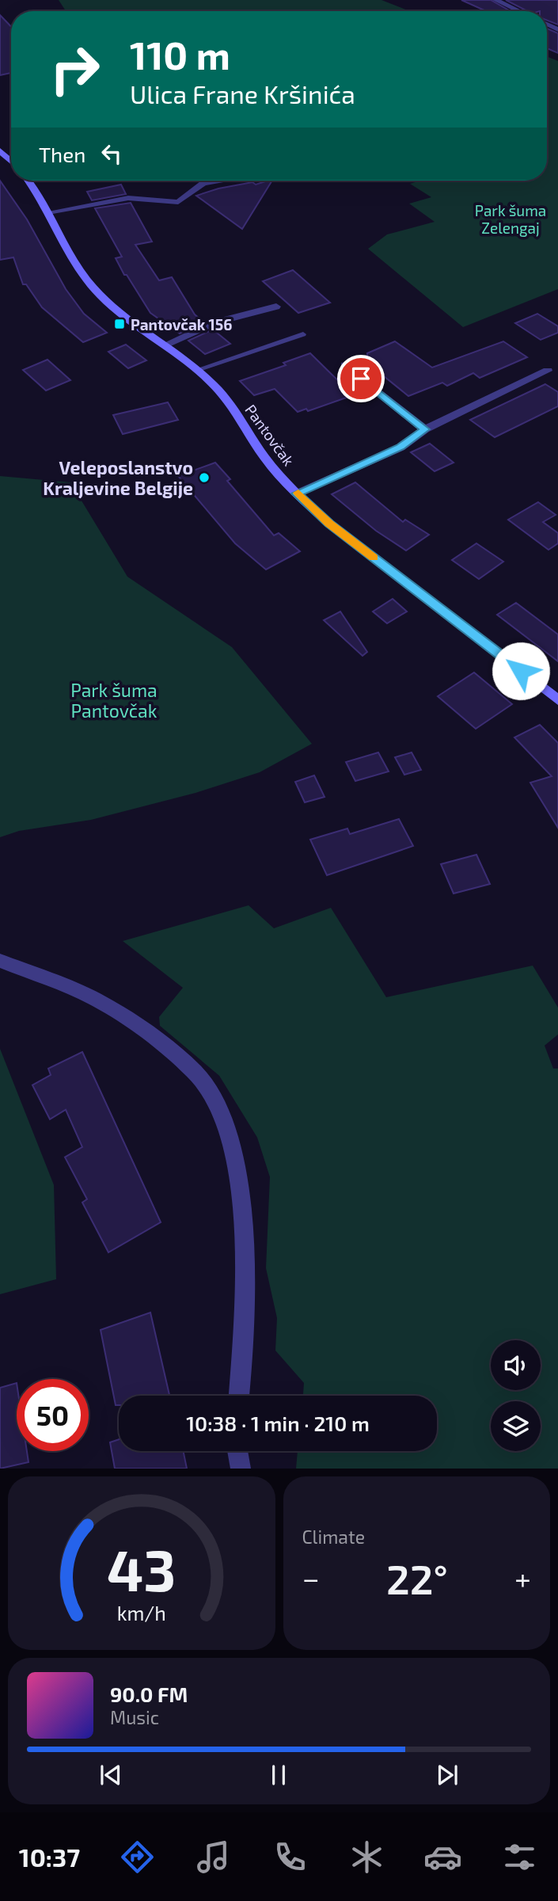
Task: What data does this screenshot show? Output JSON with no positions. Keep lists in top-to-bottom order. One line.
{"streets":{"main road":["Pantovčak"]},"parks":["Park šuma Zelengaj","Park šuma Pantovčak"],"places":{"transit":["Pantovčak 156"],"other":["Veleposlanstvo Kraljevine Belgije"]},"page":{"turn":["110 m","Ulica Frane Kršinića"],"then":"Then","limit":"50","trip":"10:38 · 1 min · 210 m","tile":"Climate","heat":["−","22°","+"],"song":["90.0 FM","Music"],"tabs":"10:37","gauge":["43","km/h"]}}
